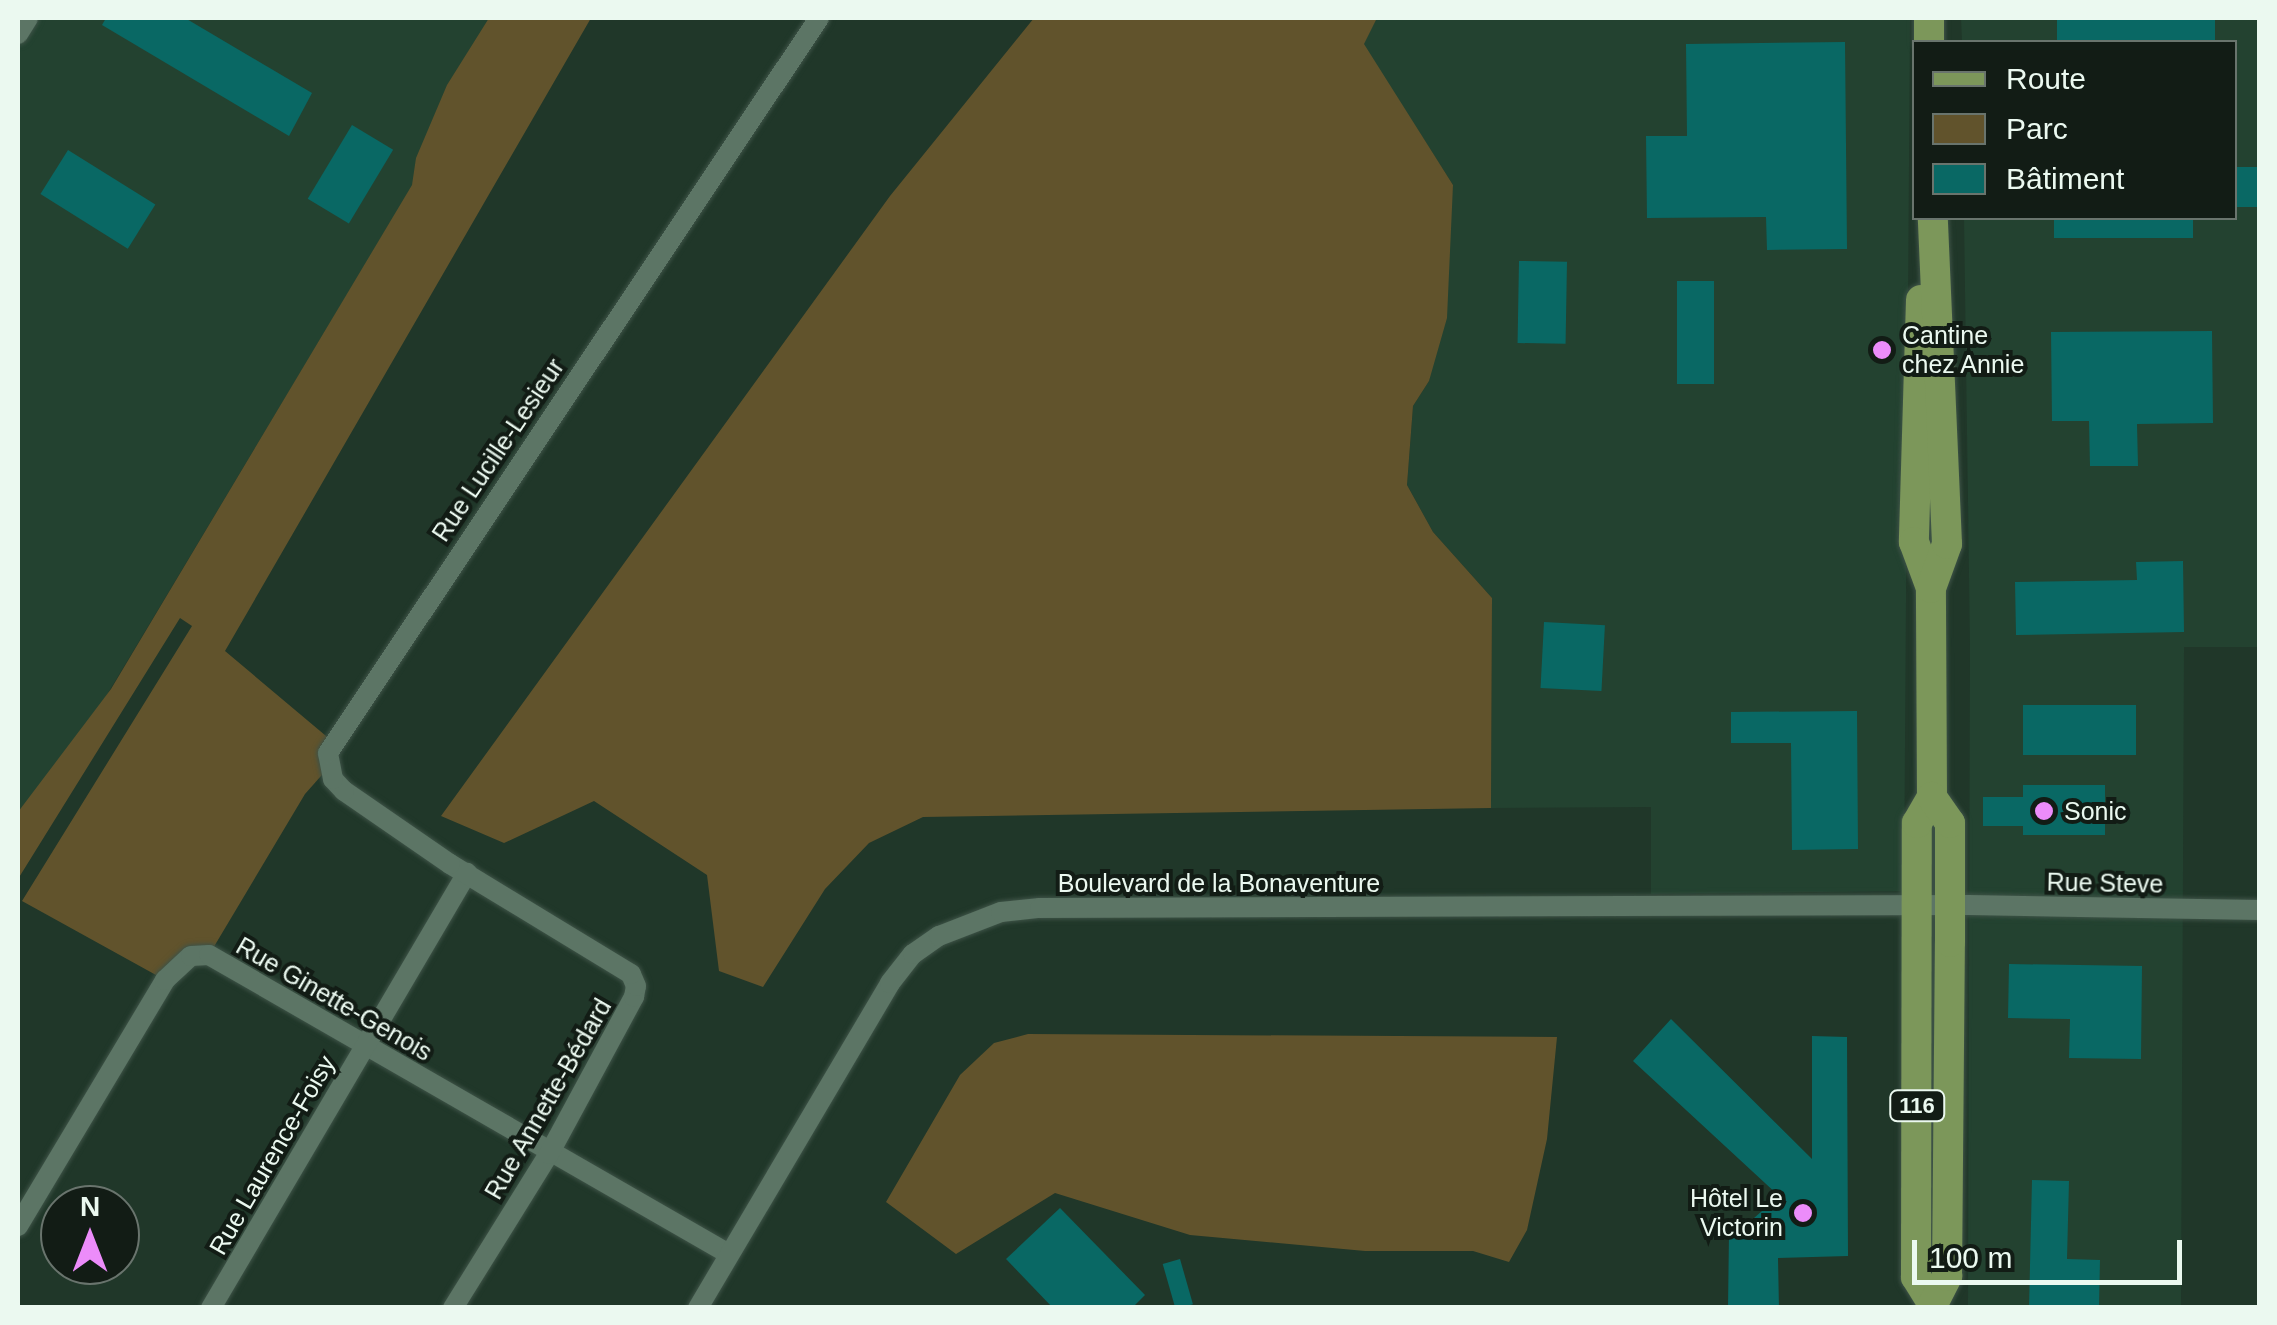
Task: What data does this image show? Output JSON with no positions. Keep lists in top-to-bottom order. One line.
{"streets":{"main road":["116"],"street":["Rue Lucille-Lesieur","Boulevard de la Bonaventure","Rue Steve","Rue Ginette-Genois","Rue Annette-Bédard","Rue Laurence-Foisy"]},"crossings":[["Rue Lucille-Lesieur","Rue Annette-Bédard"],["Rue Lucille-Lesieur","Rue Laurence-Foisy"],["Boulevard de la Bonaventure","Rue Steve"],["Boulevard de la Bonaventure","Rue Ginette-Genois"],["Boulevard de la Bonaventure","116"],["Rue Steve","116"],["Rue Ginette-Genois","Rue Annette-Bédard"],["Rue Ginette-Genois","Rue Laurence-Foisy"],["Rue Annette-Bédard","Rue Laurence-Foisy"]],"places":["Cantine chez Annie","Sonic","Hôtel Le Victorin"],"legend":["Route","Parc","Bâtiment"],"scale_bar":"100 m","north":"top"}
